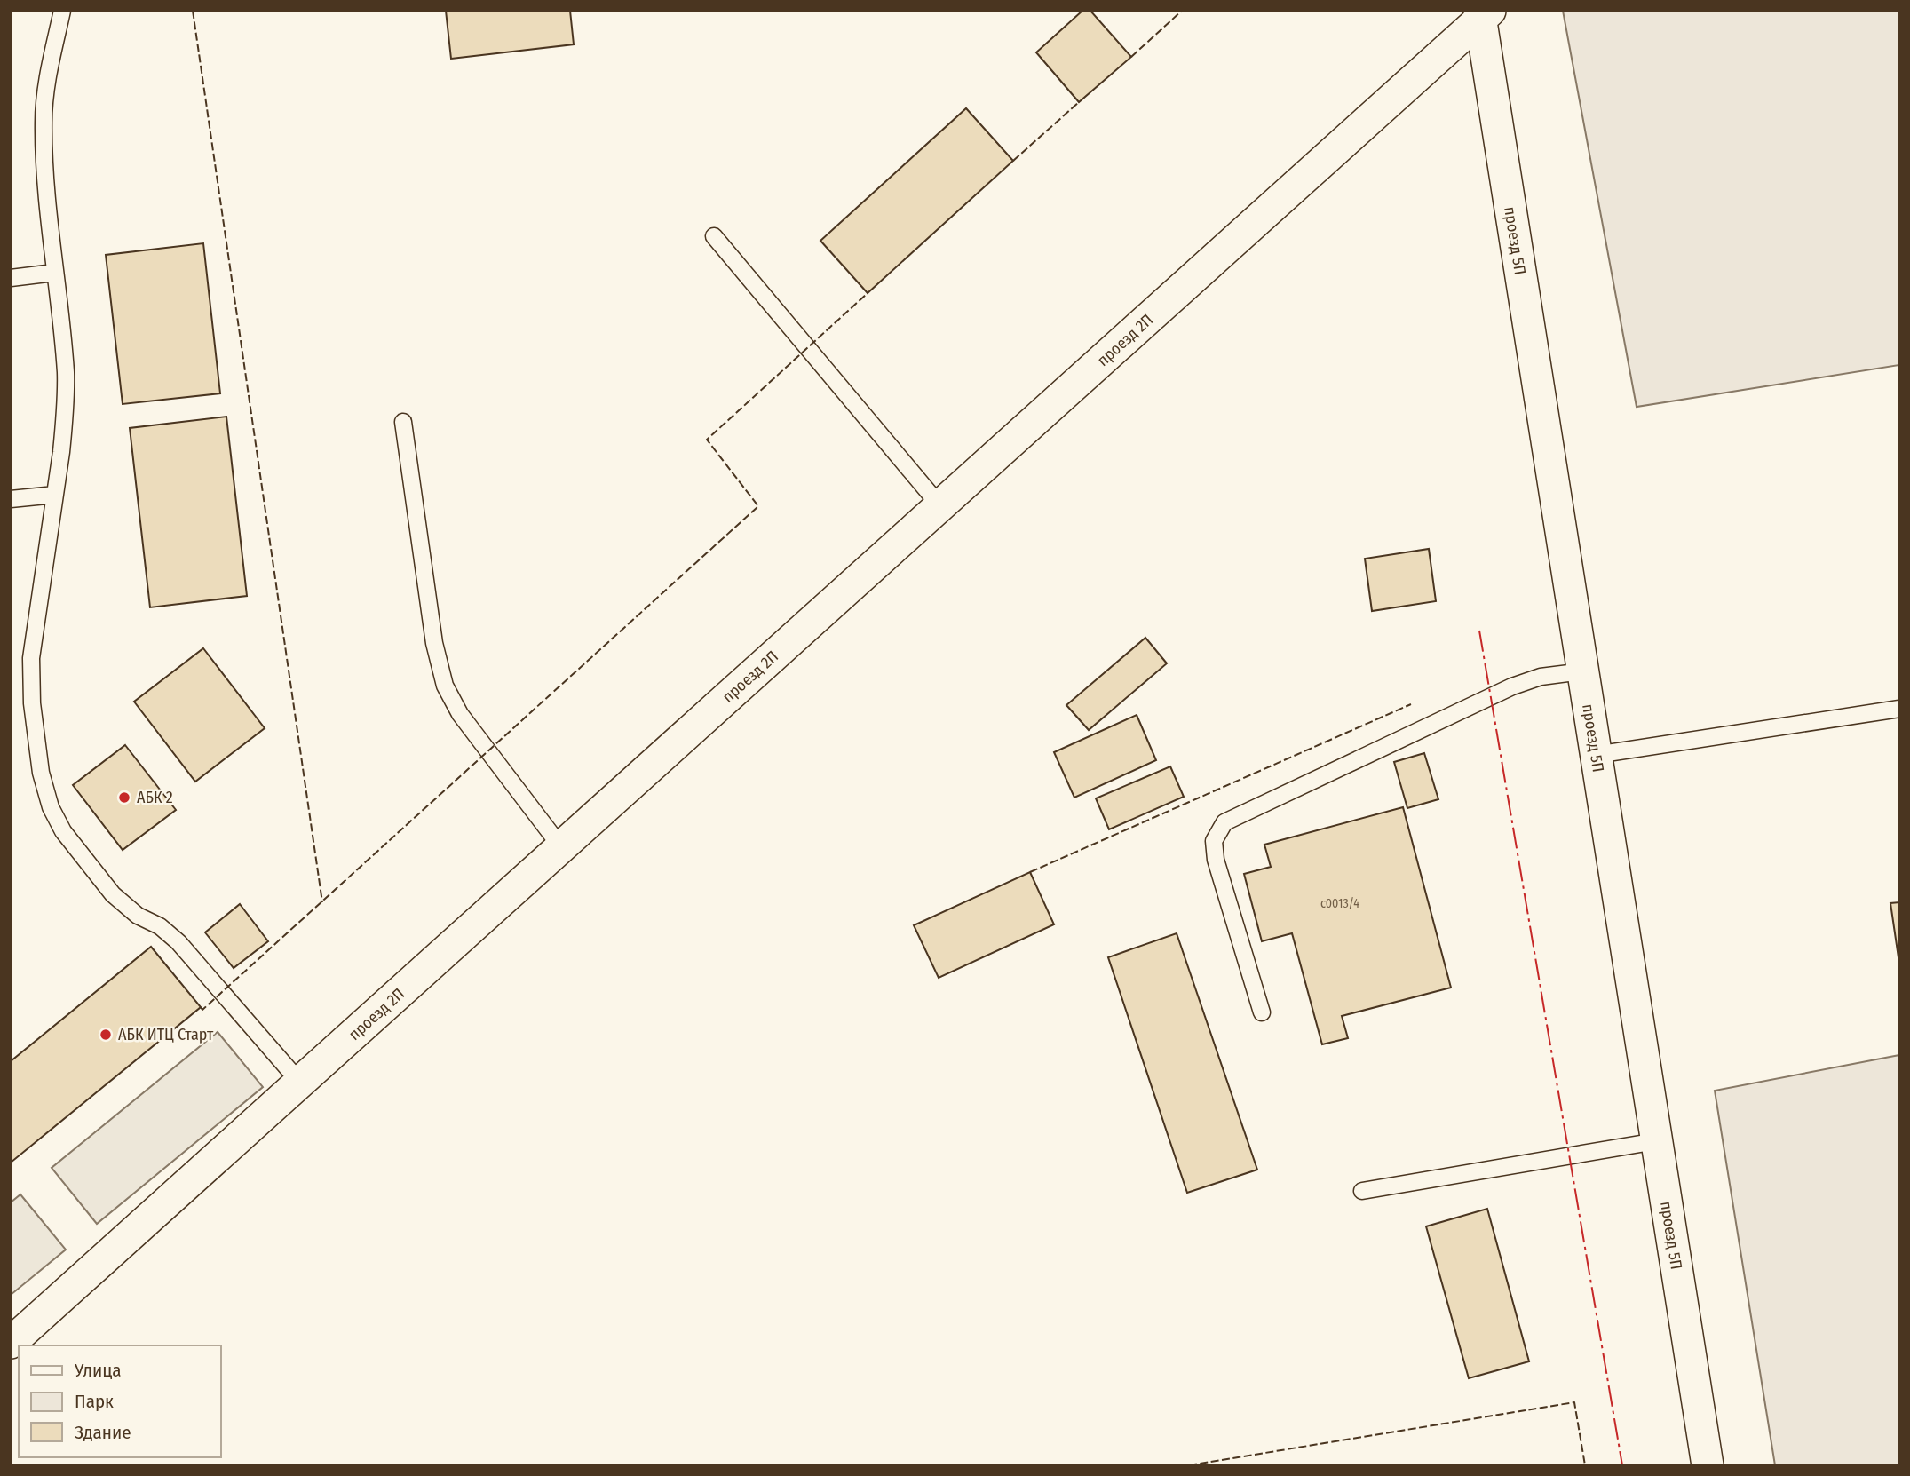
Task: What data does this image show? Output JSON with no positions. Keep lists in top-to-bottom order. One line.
{"streets":{"street":["проезд 5П","проезд 2П"]},"crossings":[["проезд 5П","проезд 2П"]],"places":["АБК 2","АБК ИТЦ Старт"],"house_numbers":["с0013/4"],"legend":["Улица","Парк","Здание"]}
